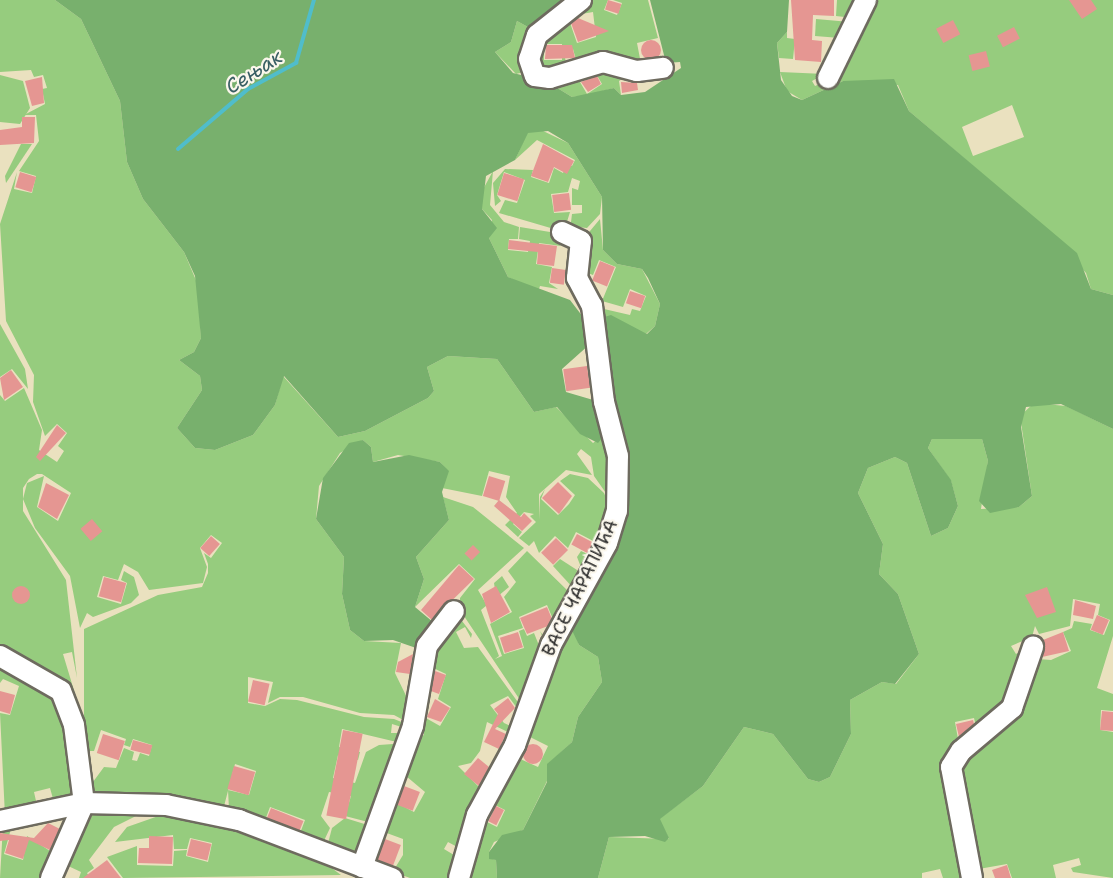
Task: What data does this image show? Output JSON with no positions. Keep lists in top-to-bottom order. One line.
{"streets":{"street":["ВАСЕ ЧАРАПИЋА"]},"water":["Сењак"]}
